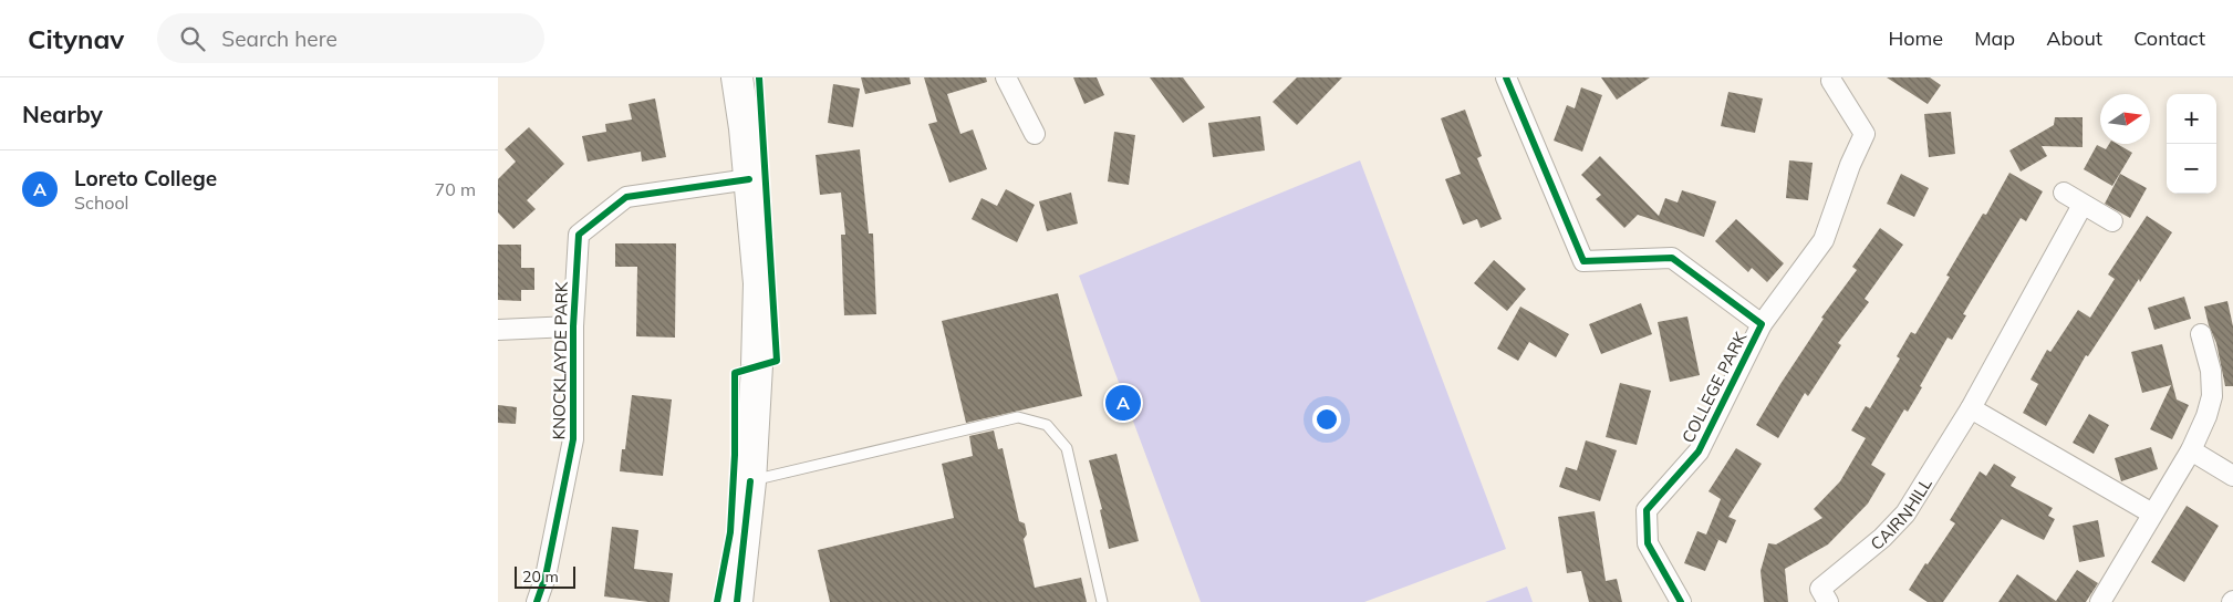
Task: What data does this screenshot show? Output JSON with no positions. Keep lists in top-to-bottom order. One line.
{"streets":{"street":["KNOCKLAYDE PARK","COLLEGE PARK","CAIRNHILL"]},"scale_bar":"20 m","north":"right","page":{"header":"Citynav","search":"Search here","nav":["Home","Map","About","Contact"],"heading":"Nearby","map_buttons":["+","−"],"list":[{"mark":"A","name":"Loreto College","note":"School","value":"70 m"}],"pins":"A","scale":"20 m"}}
